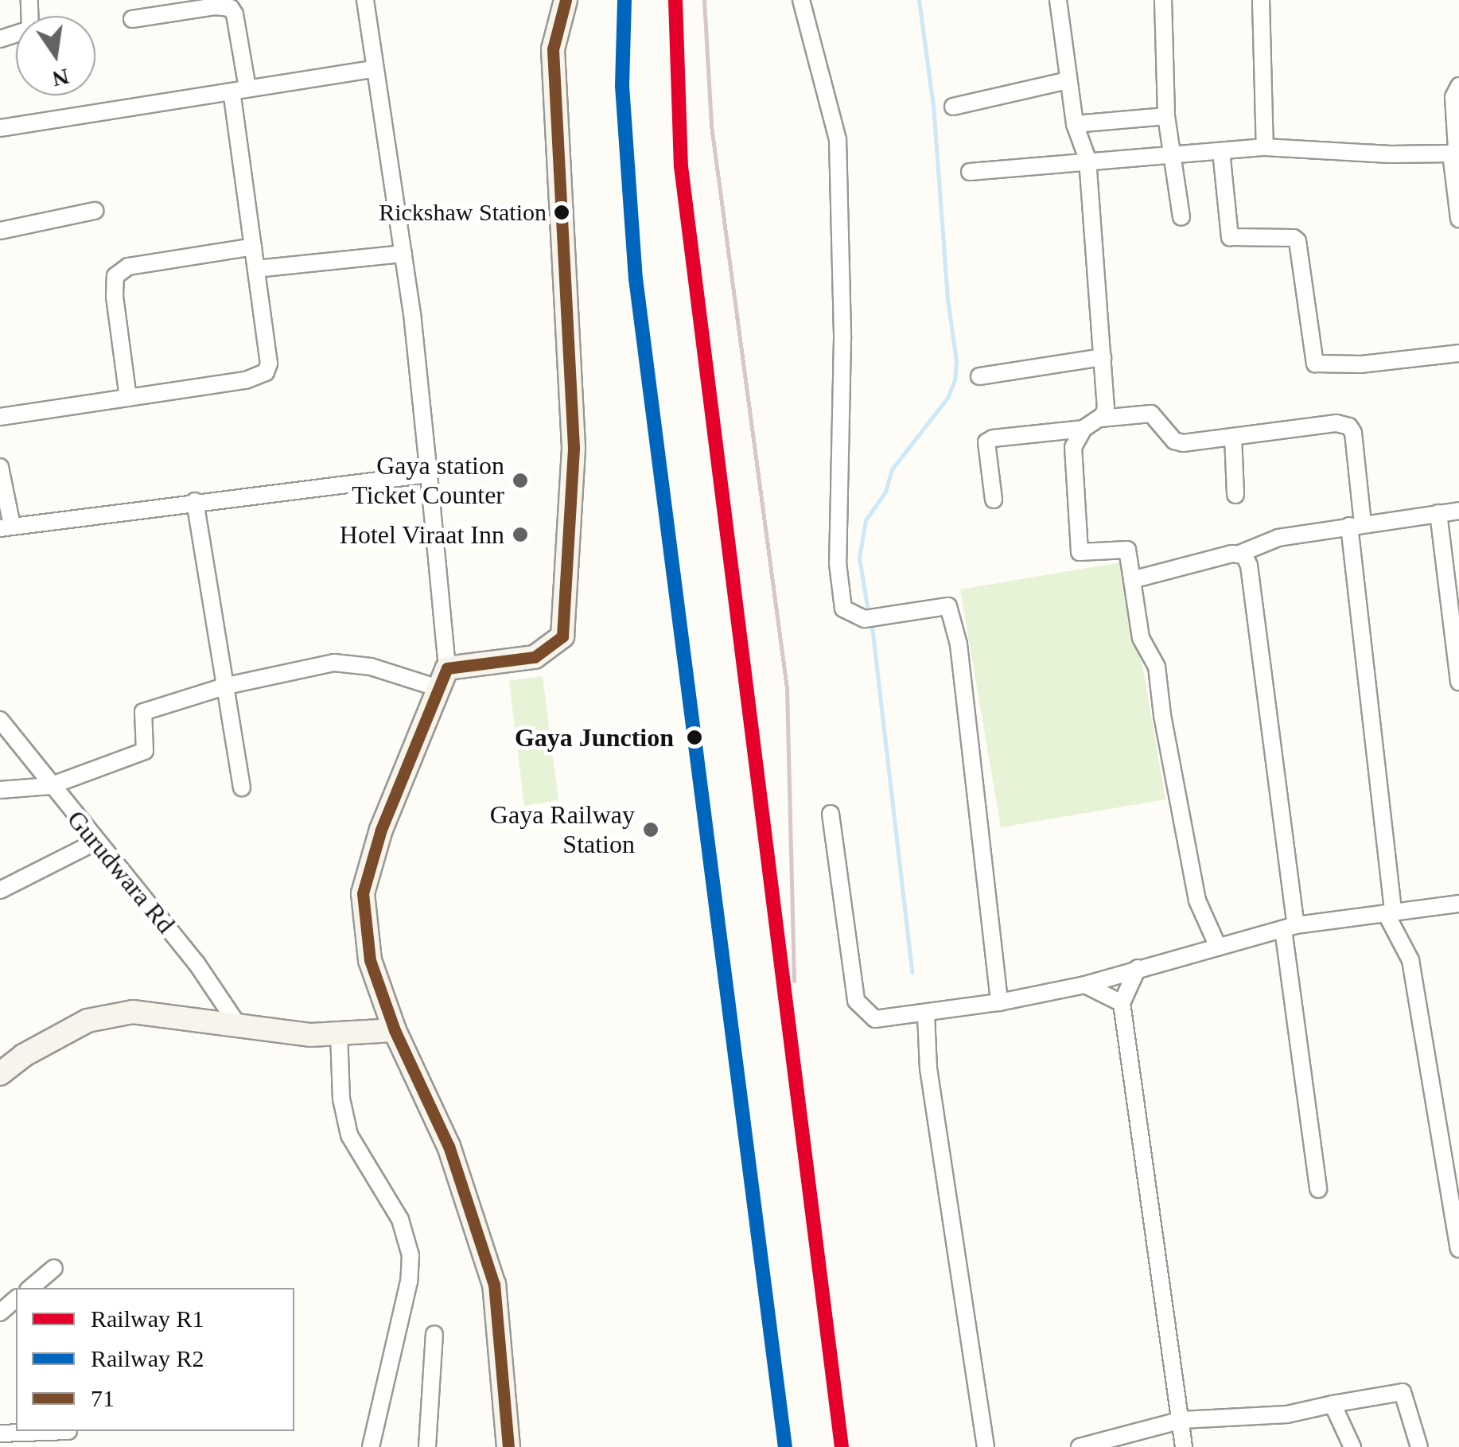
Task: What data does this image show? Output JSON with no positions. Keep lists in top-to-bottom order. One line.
{"streets":{"street":["Gurudwara Rd"]},"places":["Rickshaw Station","Gaya station Ticket Counter","Hotel Viraat Inn","Gaya Junction","Gaya Railway Station"],"lines":["rail line R1","rail line R2","transit line 71"],"legend":["Railway R1","Railway R2","71"],"north":"bottom"}
